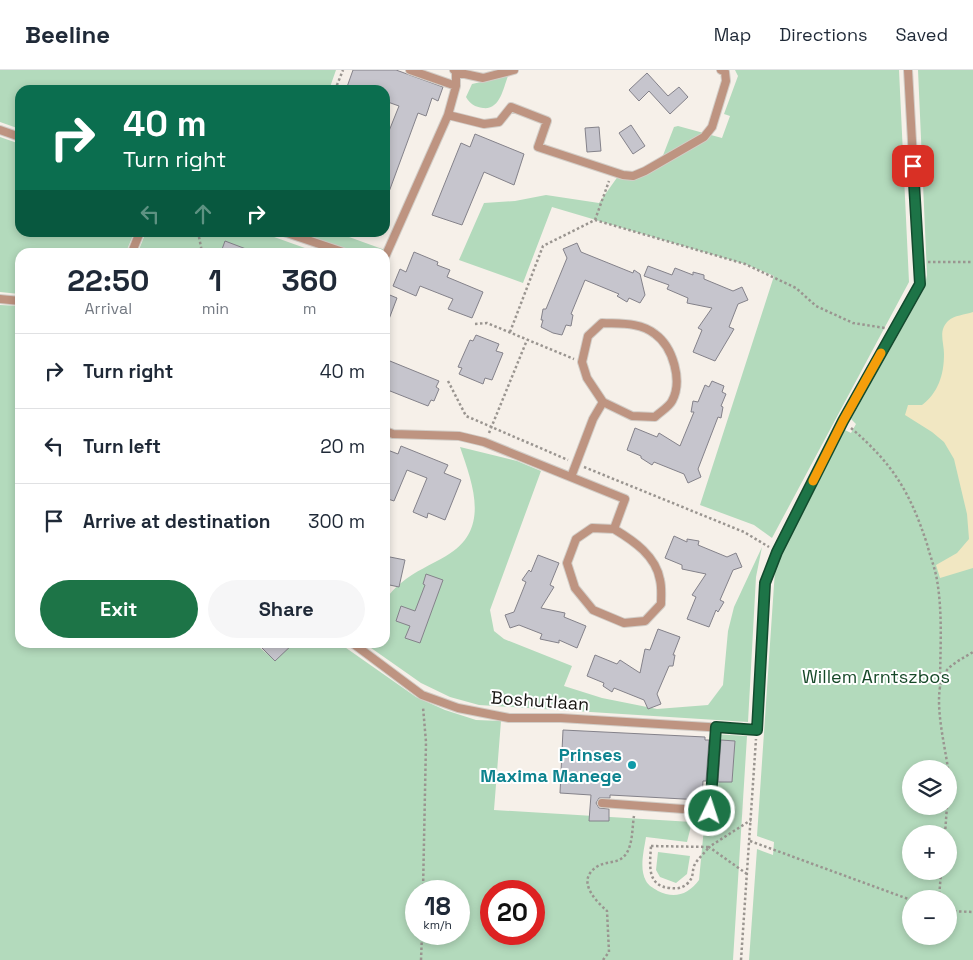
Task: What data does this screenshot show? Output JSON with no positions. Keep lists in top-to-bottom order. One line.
{"streets":{"lane":["Boshutlaan"]},"parks":["Willem Arntszbos"],"places":["Prinses Maxima Manege"],"page":{"header":"Beeline","nav":["Map","Directions","Saved"],"turn":["40 m","Turn right"],"eta":["22:50","Arrival","1","min","360","m"],"list":[{"name":"Turn right","value":"40 m"},{"name":"Turn left","value":"20 m"},{"name":"Arrive at destination","value":"300 m"}],"buttons":["Exit","Share"],"map_buttons":["+","−"],"speed":"18 km/h","limit":"20"}}
